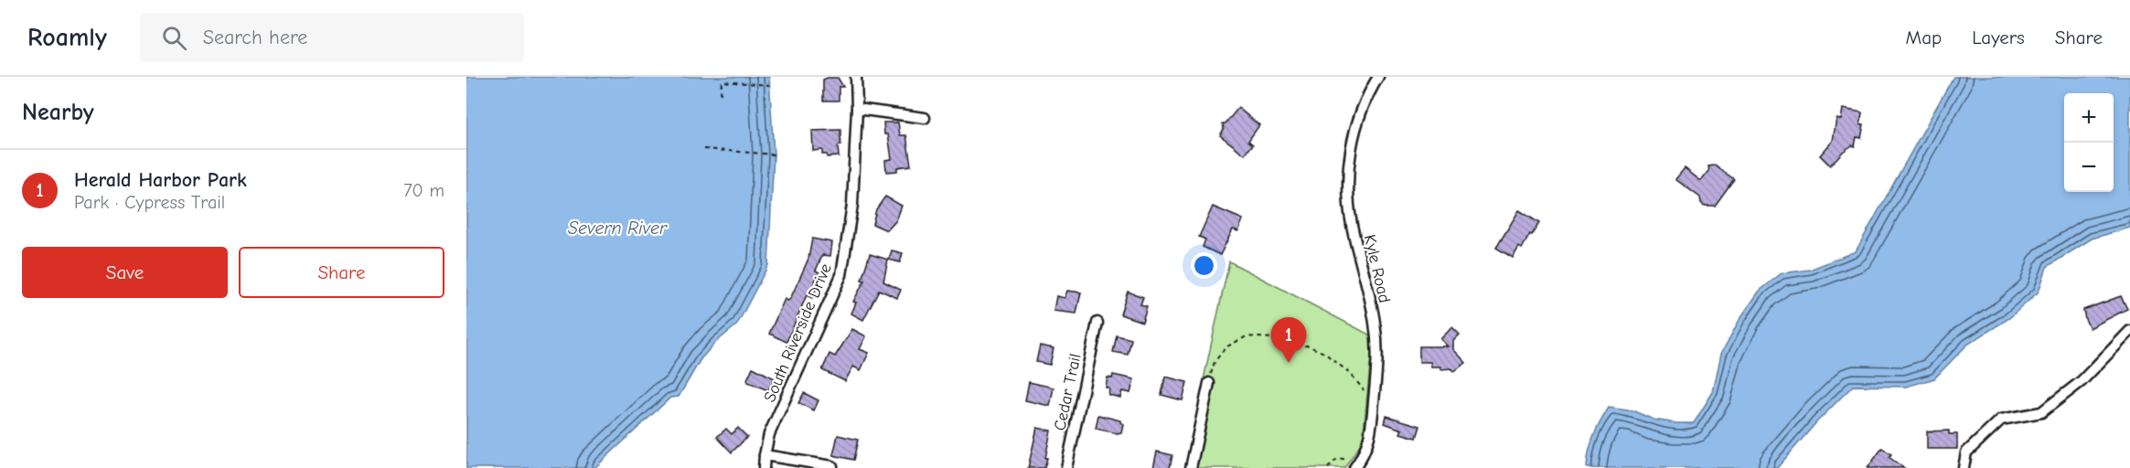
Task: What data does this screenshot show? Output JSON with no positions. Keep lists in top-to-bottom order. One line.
{"streets":{"street":["Kyle Road","South Riverside Drive","Cedar Trail"]},"water":["Severn River"],"page":{"header":"Roamly","search":"Search here","nav":["Map","Layers","Share"],"heading":"Nearby","map_buttons":["+","−"],"list":[{"mark":"1","name":"Herald Harbor Park","note":"Park · Cypress Trail","value":"70 m"}],"buttons":["Save","Share"],"pins":"1"}}
